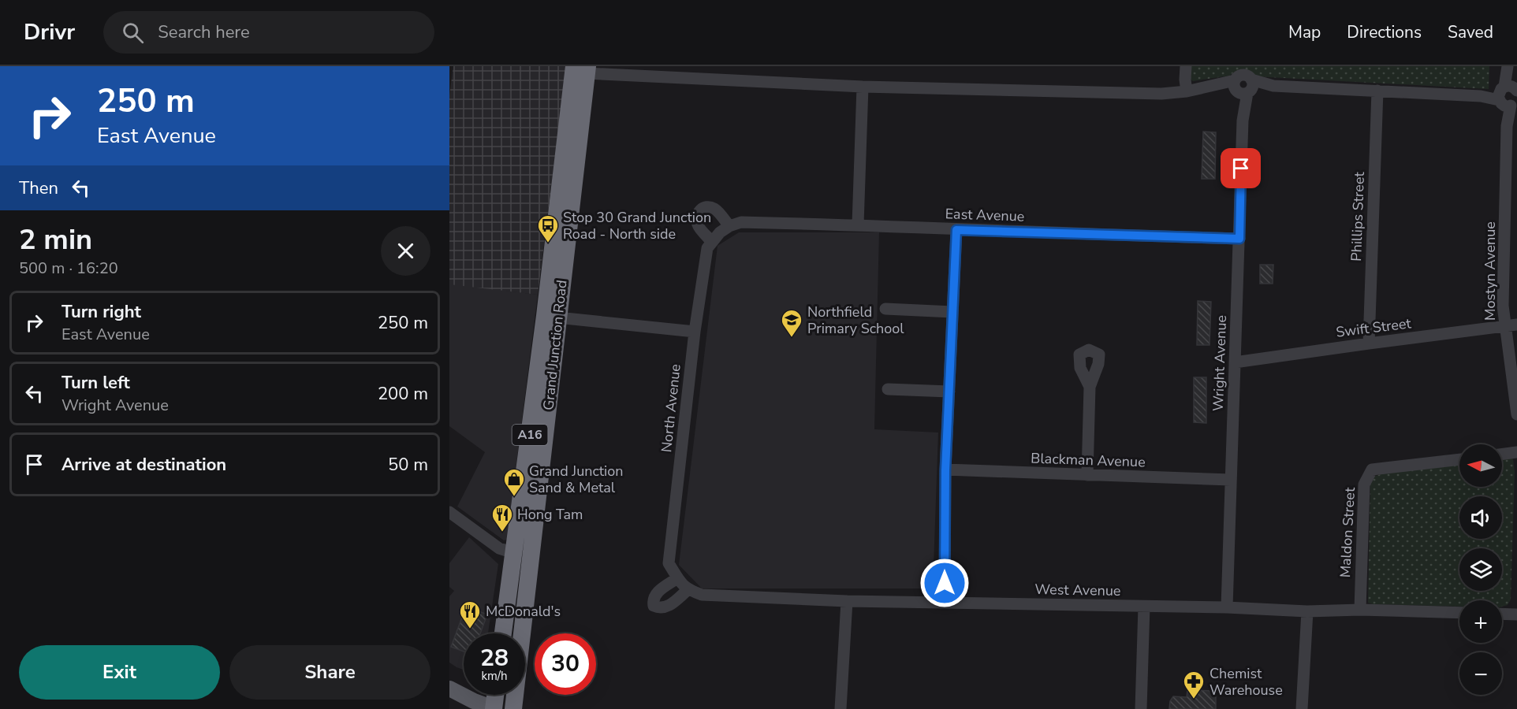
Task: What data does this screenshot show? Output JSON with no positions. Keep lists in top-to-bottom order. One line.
{"streets":{"highway":["Grand Junction Road","A16"],"street":["East Avenue","Phillips Street","Mostyn Avenue","Swift Street","Wright Avenue","North Avenue","Blackman Avenue","Maldon Street","West Avenue"]},"crossings":[["East Avenue","Wright Avenue"],["East Avenue","North Avenue"],["Phillips Street","Swift Street"],["Mostyn Avenue","Swift Street"],["Swift Street","Wright Avenue"],["Wright Avenue","Blackman Avenue"],["Wright Avenue","West Avenue"],["North Avenue","West Avenue"],["Maldon Street","West Avenue"]],"places":{"bus stop":["Stop 30 Grand Junction Road - North side"],"school or university":["Northfield Primary School"],"shop":["Grand Junction Sand & Metal"],"restaurant":["Hong Tam","McDonald's"],"pharmacy":["Chemist Warehouse"]},"north":"left","page":{"header":"Drivr","search":"Search here","nav":["Map","Directions","Saved"],"turn":["250 m","East Avenue"],"then":"Then","heading":["2 min","500 m · 16:20"],"list":[{"name":"Turn right","note":"East Avenue","value":"250 m"},{"name":"Turn left","note":"Wright Avenue","value":"200 m"},{"name":"Arrive at destination","value":"50 m"}],"map_buttons":["+","−"],"speed":"28 km/h","limit":"30","buttons":["Exit","Share"]}}
